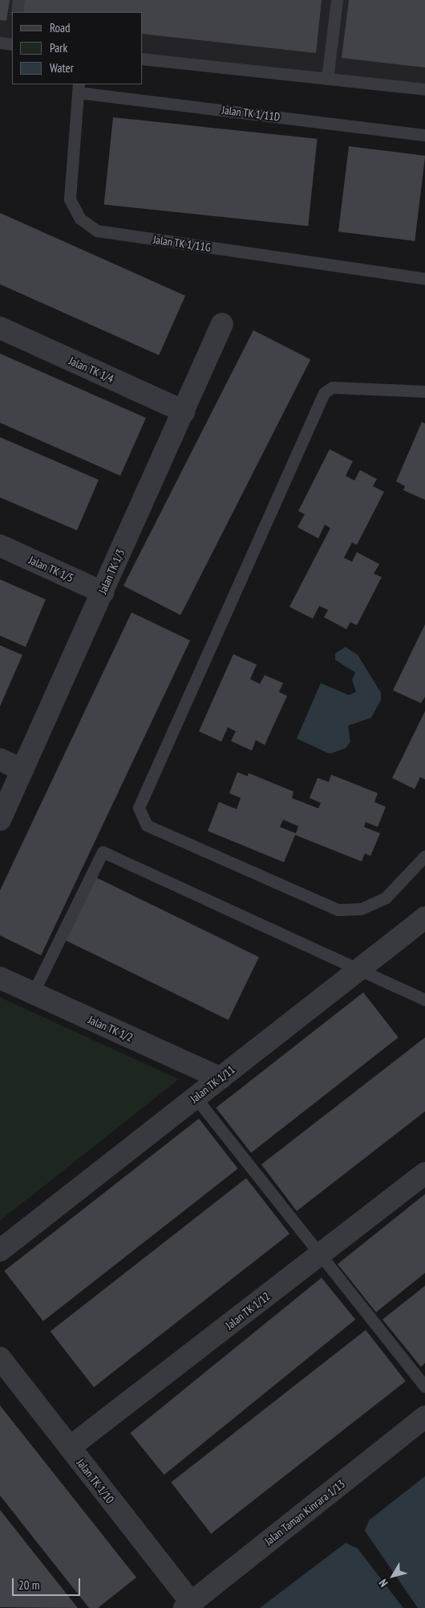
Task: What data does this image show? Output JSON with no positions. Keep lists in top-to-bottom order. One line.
{"streets":{"street":["Jalan TK 1/4","Jalan TK 1/5","Jalan TK 1/3","Jalan TK 1/2","Jalan TK 1/11","Jalan TK 1/12","Jalan TK 1/10","Jalan Taman Kinrara 1/13"],"lane":["Jalan TK 1/11D","Jalan TK 1/11G"]},"crossings":[["Jalan TK 1/11D","Jalan TK 1/11G"],["Jalan TK 1/4","Jalan TK 1/3"],["Jalan TK 1/5","Jalan TK 1/3"],["Jalan TK 1/2","Jalan TK 1/11"],["Jalan TK 1/12","Jalan TK 1/10"],["Jalan TK 1/10","Jalan Taman Kinrara 1/13"]],"legend":["Road","Park","Water"],"scale_bar":"20 m","north":"bottom left"}
